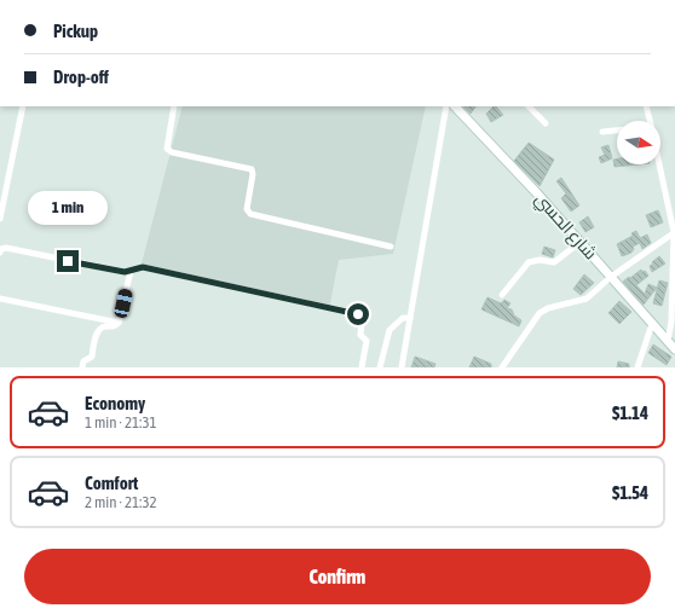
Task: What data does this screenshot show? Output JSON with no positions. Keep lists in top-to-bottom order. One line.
{"streets":{"street":["شارع الحسي"]},"north":"right","page":{"banner":["Pickup","Drop-off"],"bubble":"1 min","list":[{"name":"Economy","note":"1 min · 21:31","value":"$1.14"},{"name":"Comfort","note":"2 min · 21:32","value":"$1.54"}],"buttons":"Confirm"}}
